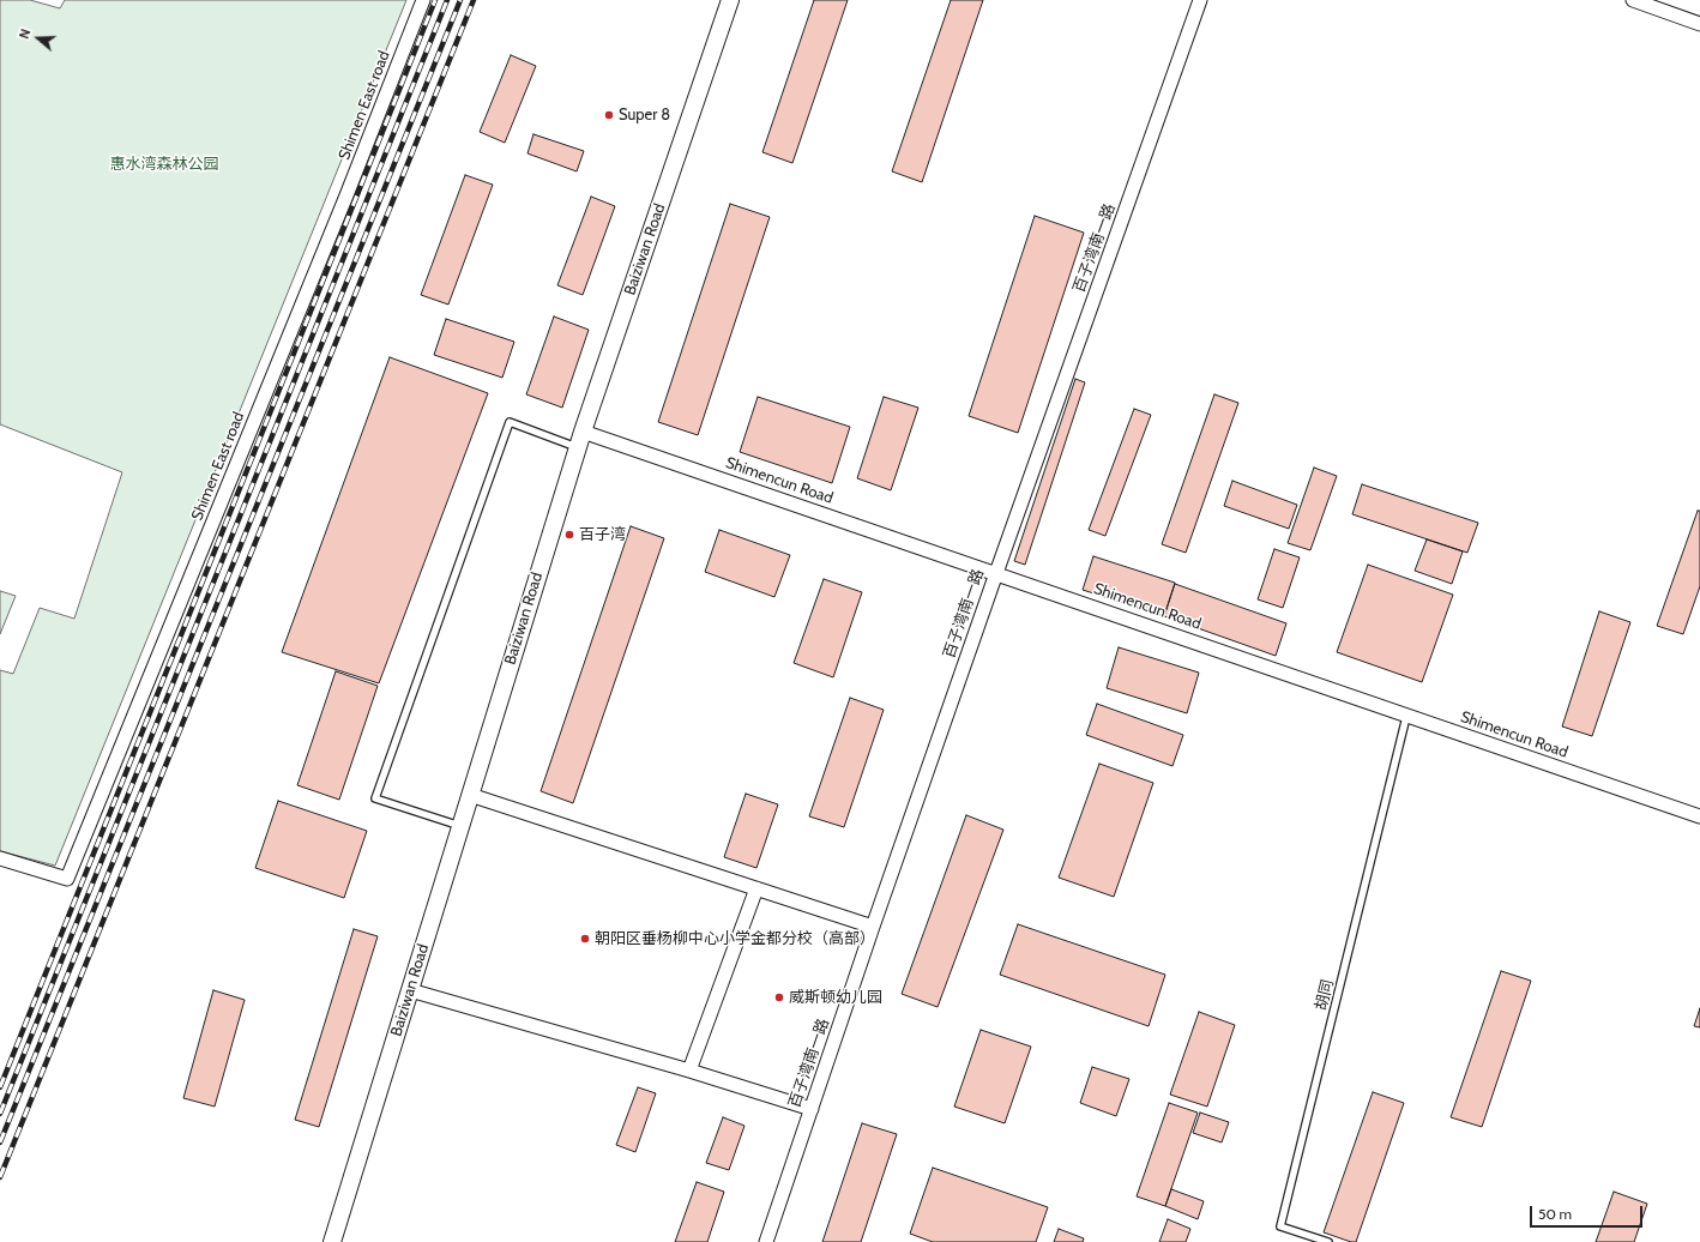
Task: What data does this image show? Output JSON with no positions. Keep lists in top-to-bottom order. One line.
{"streets":{"street":["Shimen East road","百子湾南一路","Baiziwan Road","Shimencun Road"],"lane":["胡同"]},"crossings":[["百子湾南一路","Shimencun Road"],["Baiziwan Road","Shimencun Road"]],"parks":["惠水湾森林公园"],"places":["Super 8","百子湾","朝阳区垂杨柳中心小学金都分校（高部）","威斯顿幼儿园"],"scale_bar":"50 m","north":"left"}
